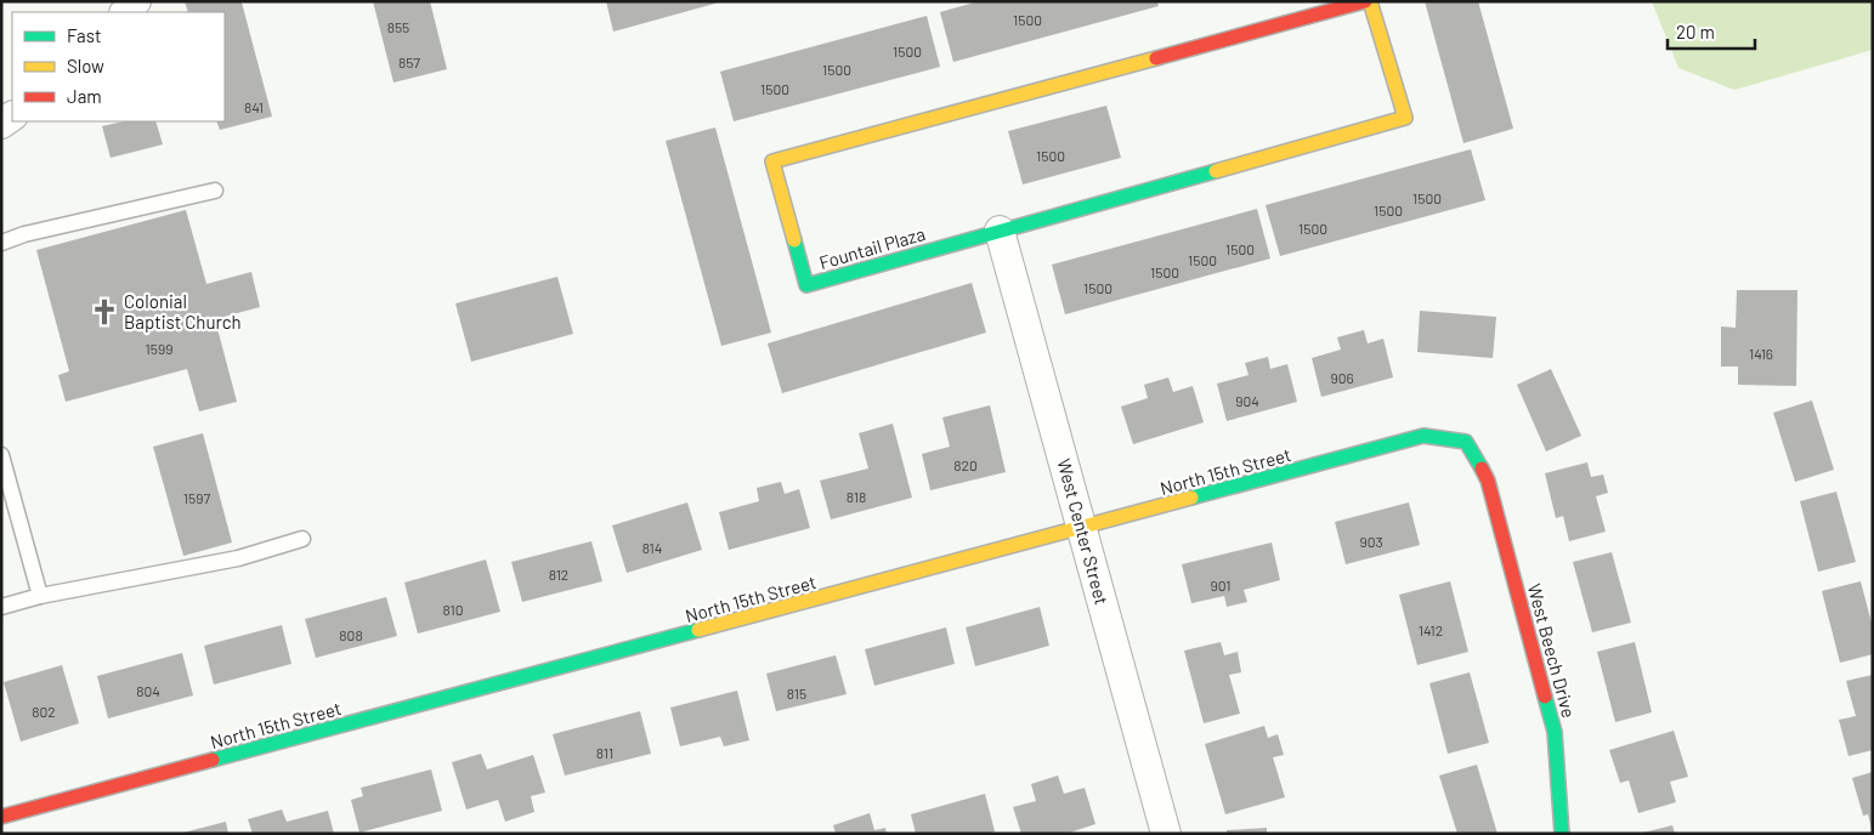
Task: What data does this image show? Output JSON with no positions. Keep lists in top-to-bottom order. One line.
{"streets":{"street":["Fountail Plaza","North 15th Street","West Center Street","West Beech Drive"]},"crossings":[["Fountail Plaza","West Center Street"],["North 15th Street","West Center Street"],["North 15th Street","West Beech Drive"]],"places":{"church":["Colonial Baptist Church"]},"house_numbers":["1500","855","1500","857","1500","1500","841","1500","1500","1500","1500","1500","1500","1500","1500","1599","1416","906","904","820","818","1597","903","814","812","901","810","1412","808","804","815","802","811"],"legend":["Fast","Slow","Jam"],"scale_bar":"20 m"}
